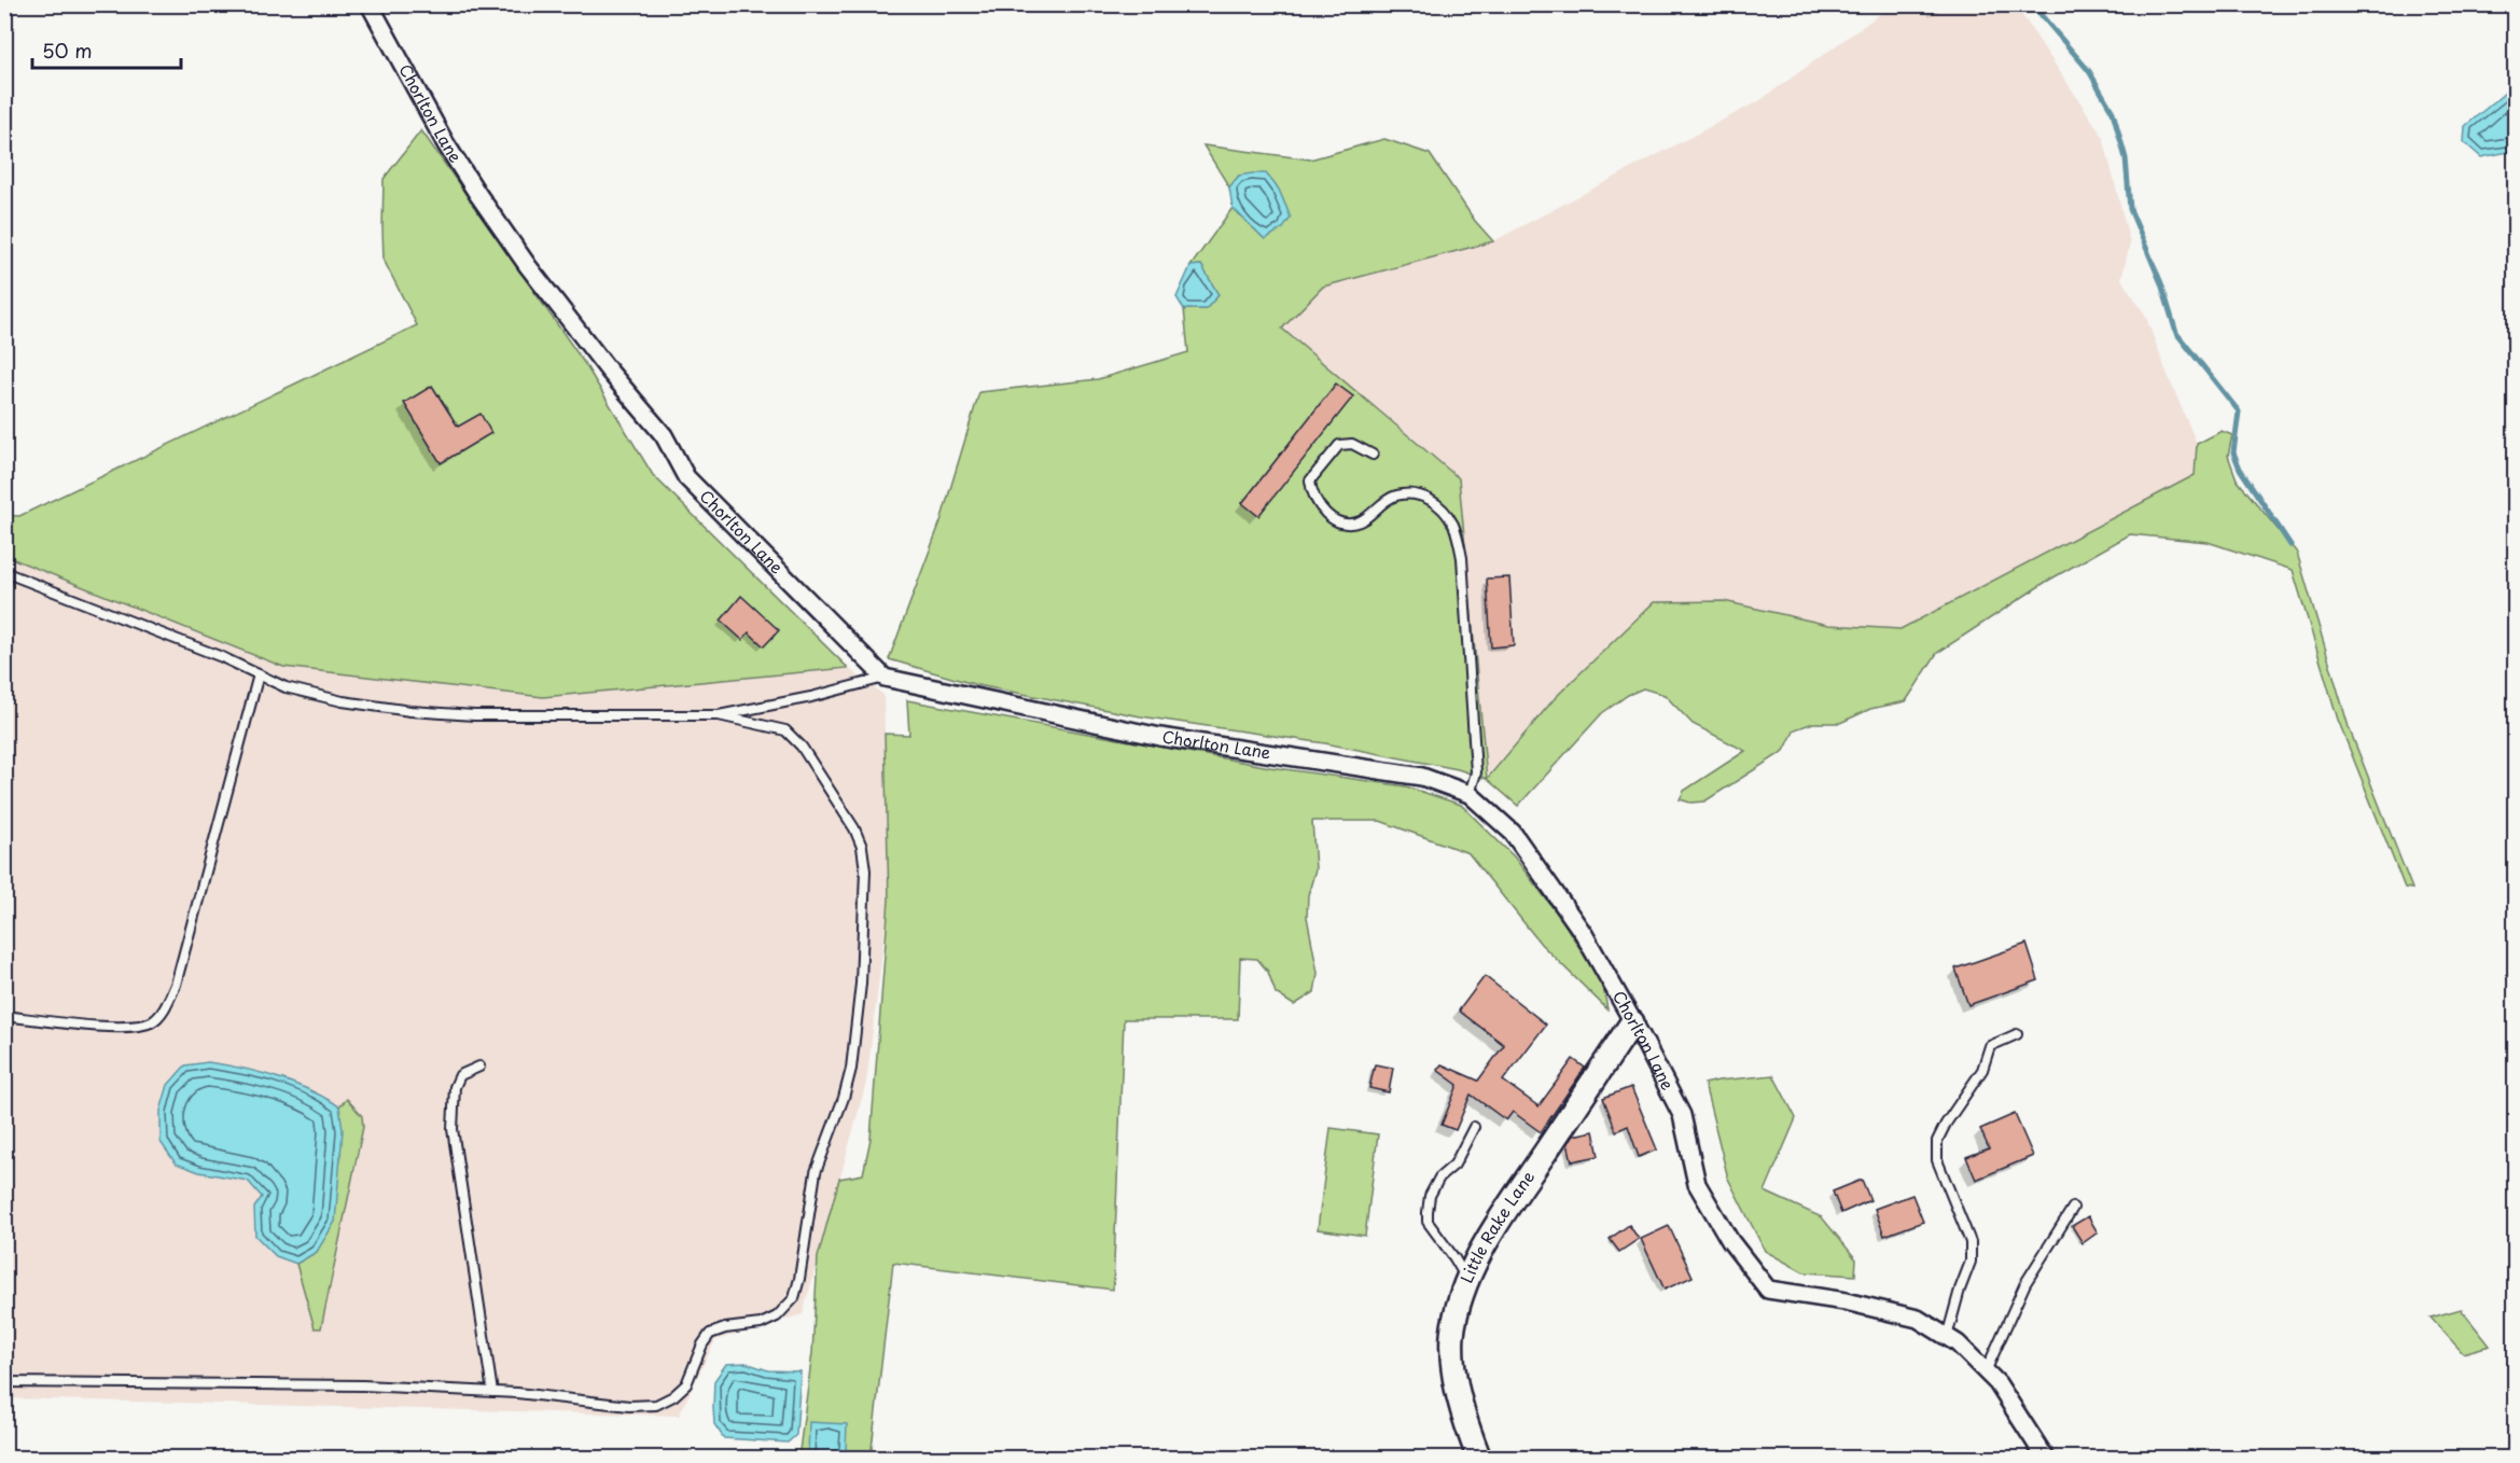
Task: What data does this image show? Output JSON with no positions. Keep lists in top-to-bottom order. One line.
{"streets":{"street":["Chorlton Lane","Little Rake Lane"]},"crossings":[["Chorlton Lane","Little Rake Lane"]],"scale_bar":"50 m"}
